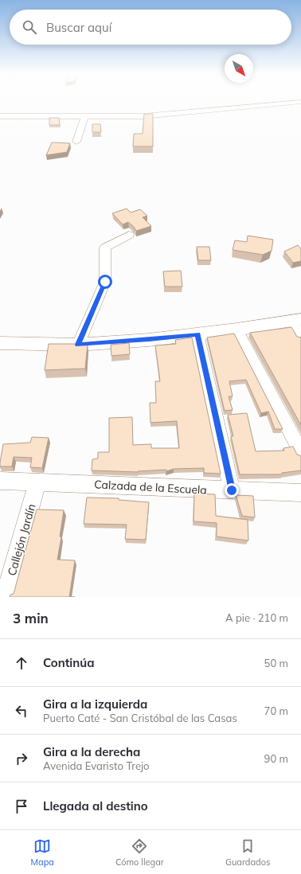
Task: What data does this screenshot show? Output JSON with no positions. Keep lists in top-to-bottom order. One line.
{"streets":{"street":["Calzada de la Escuela","Callejón Jardín"]},"crossings":[["Calzada de la Escuela","Callejón Jardín"]],"north":"bottom right","page":{"search":"Buscar aquí","heading":["3 min","A pie · 210 m"],"list":[["Continúa","50 m"],["Gira a la izquierda","Puerto Caté - San Cristóbal de las Casas","70 m"],["Gira a la derecha","Avenida Evaristo Trejo","90 m"],"Llegada al destino"],"nav":["Mapa","Cómo llegar","Guardados"]}}
